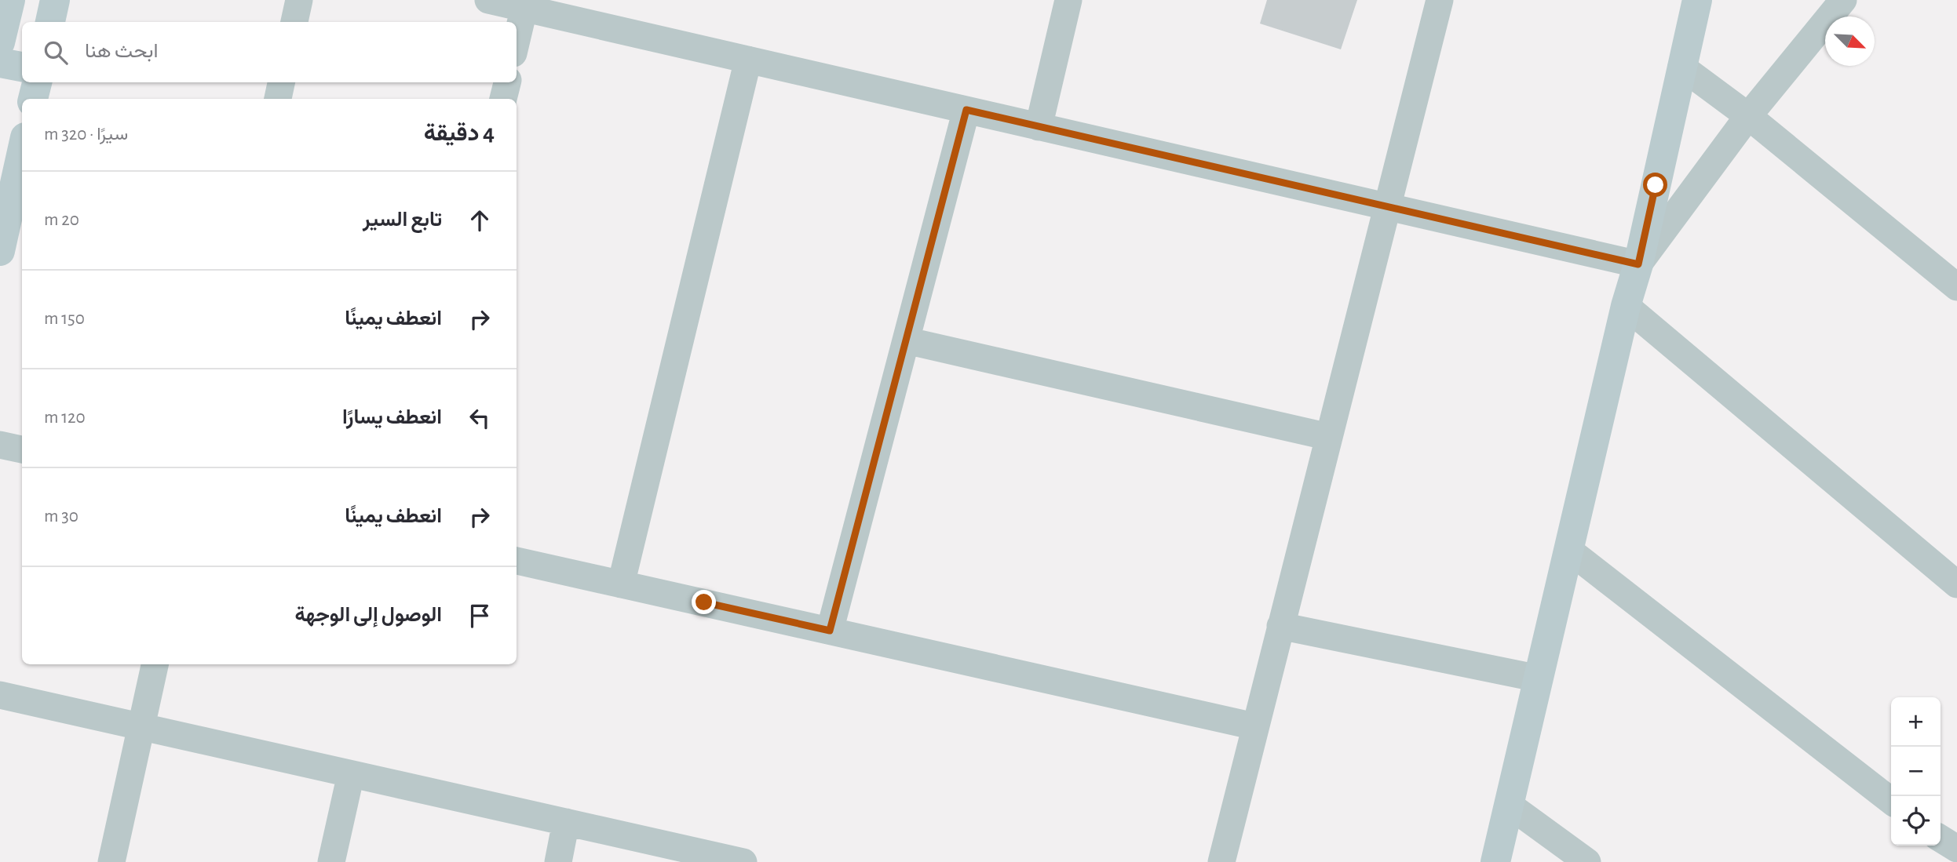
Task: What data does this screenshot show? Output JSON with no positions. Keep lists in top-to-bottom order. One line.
{"north":"bottom right","page":{"search":"ابحث هنا","heading":["4 دقيقة","سيرًا · 320 m"],"list":[["تابع السير","20 m"],["انعطف يمينًا","150 m"],["انعطف يسارًا","120 m"],["انعطف يمينًا","30 m"],"الوصول إلى الوجهة"],"map_buttons":["+","−"]}}
